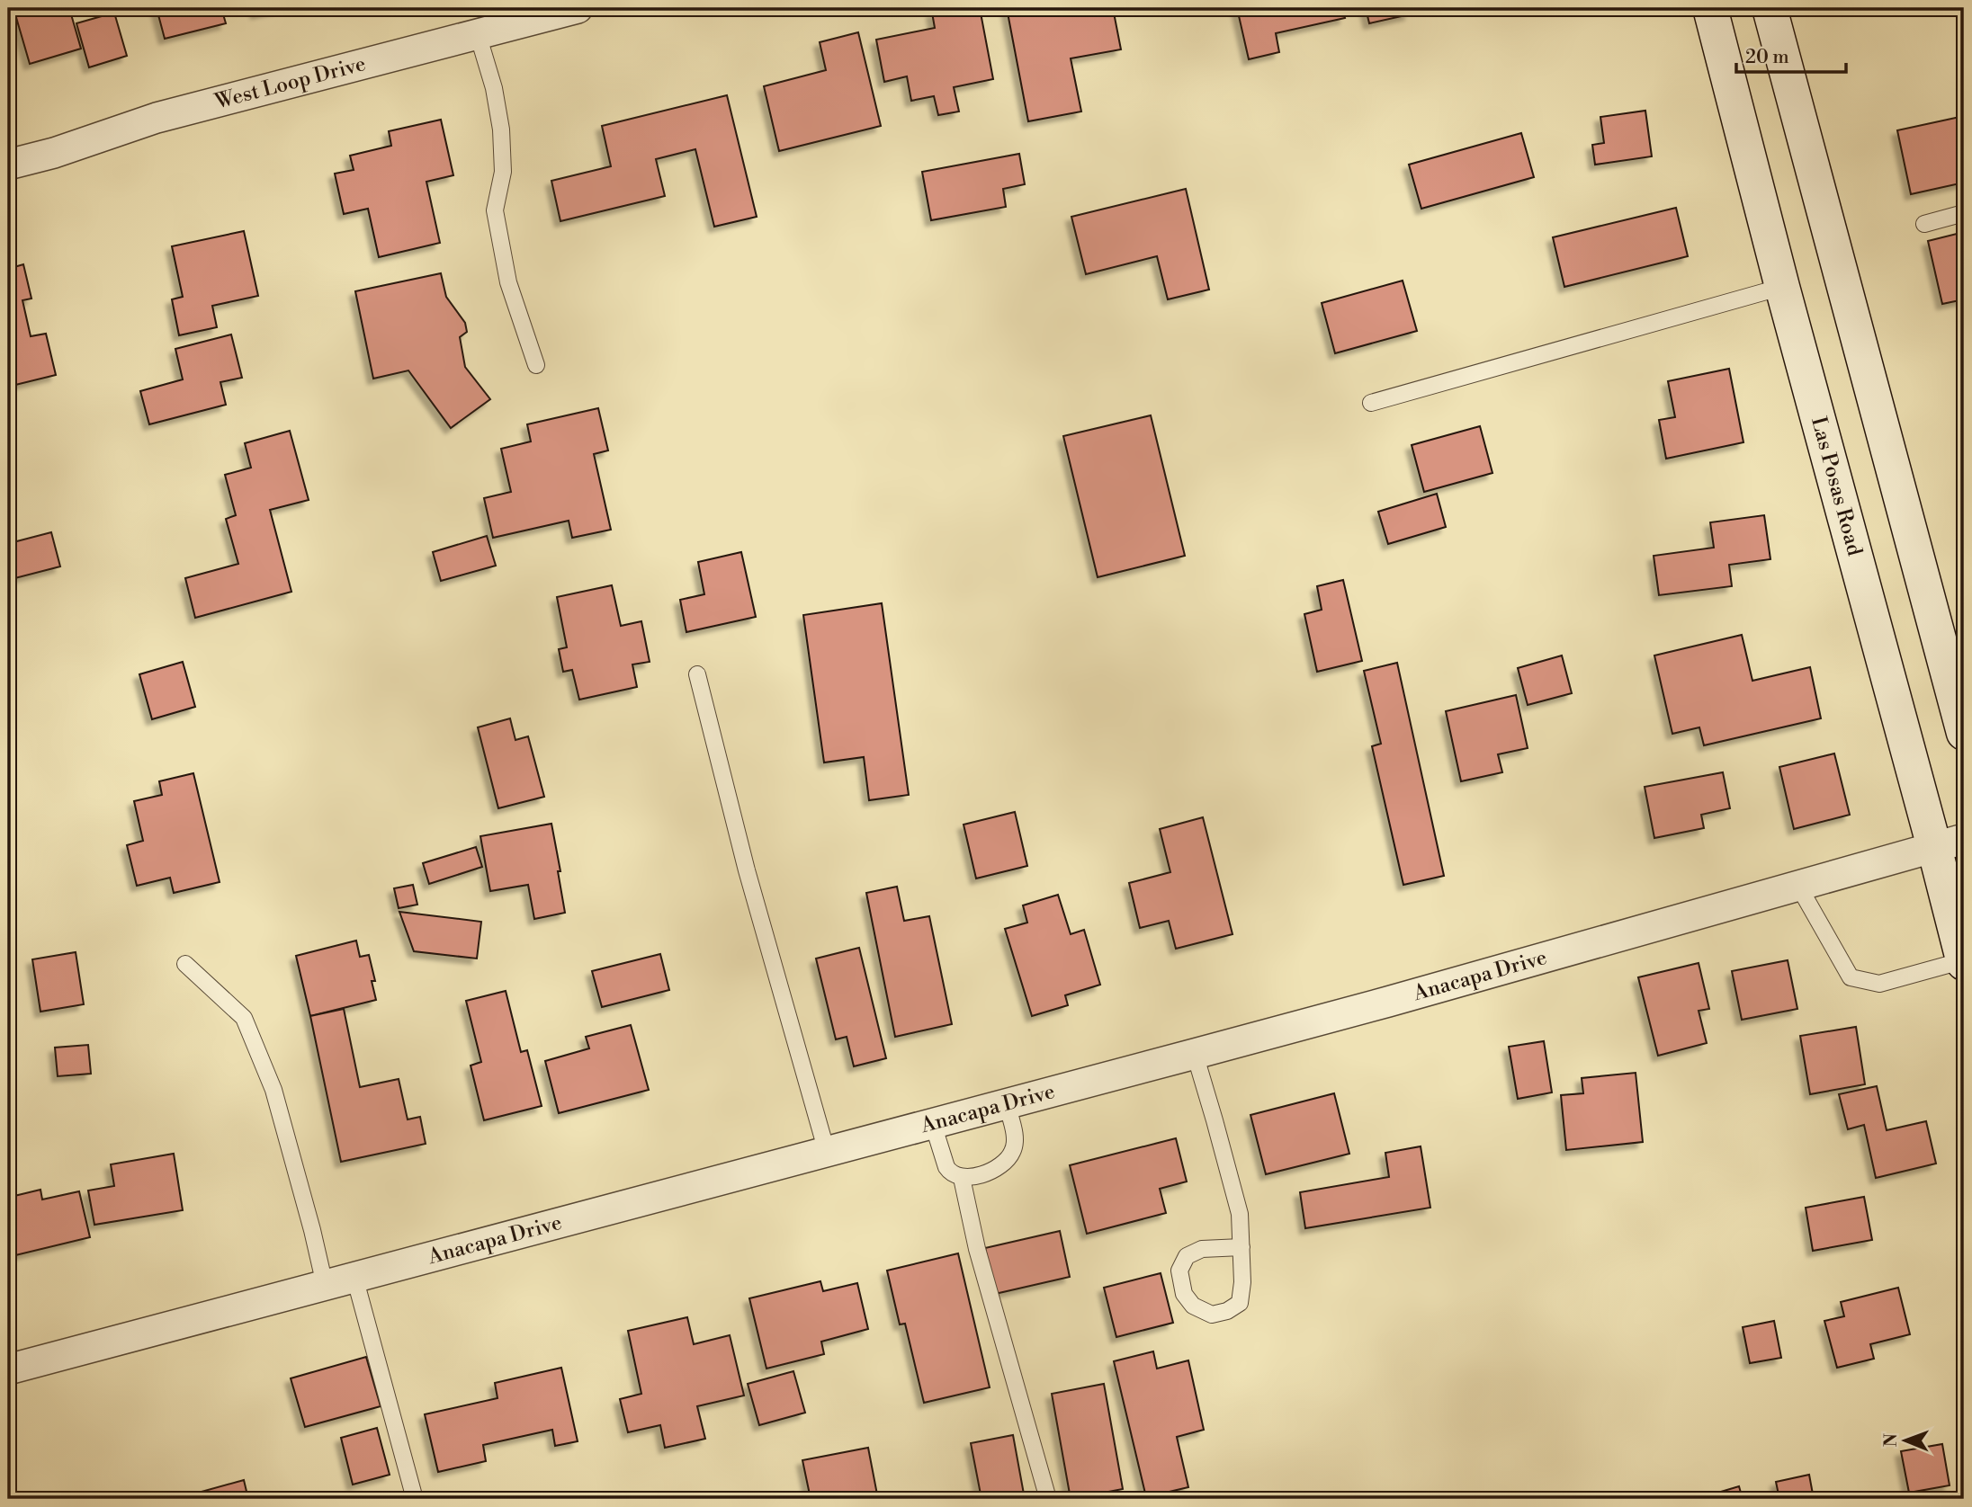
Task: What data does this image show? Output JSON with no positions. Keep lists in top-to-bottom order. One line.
{"streets":{"main road":["Las Posas Road"],"street":["West Loop Drive","Anacapa Drive"]},"crossings":[["Las Posas Road","Anacapa Drive"]],"scale_bar":"20 m","north":"left"}
